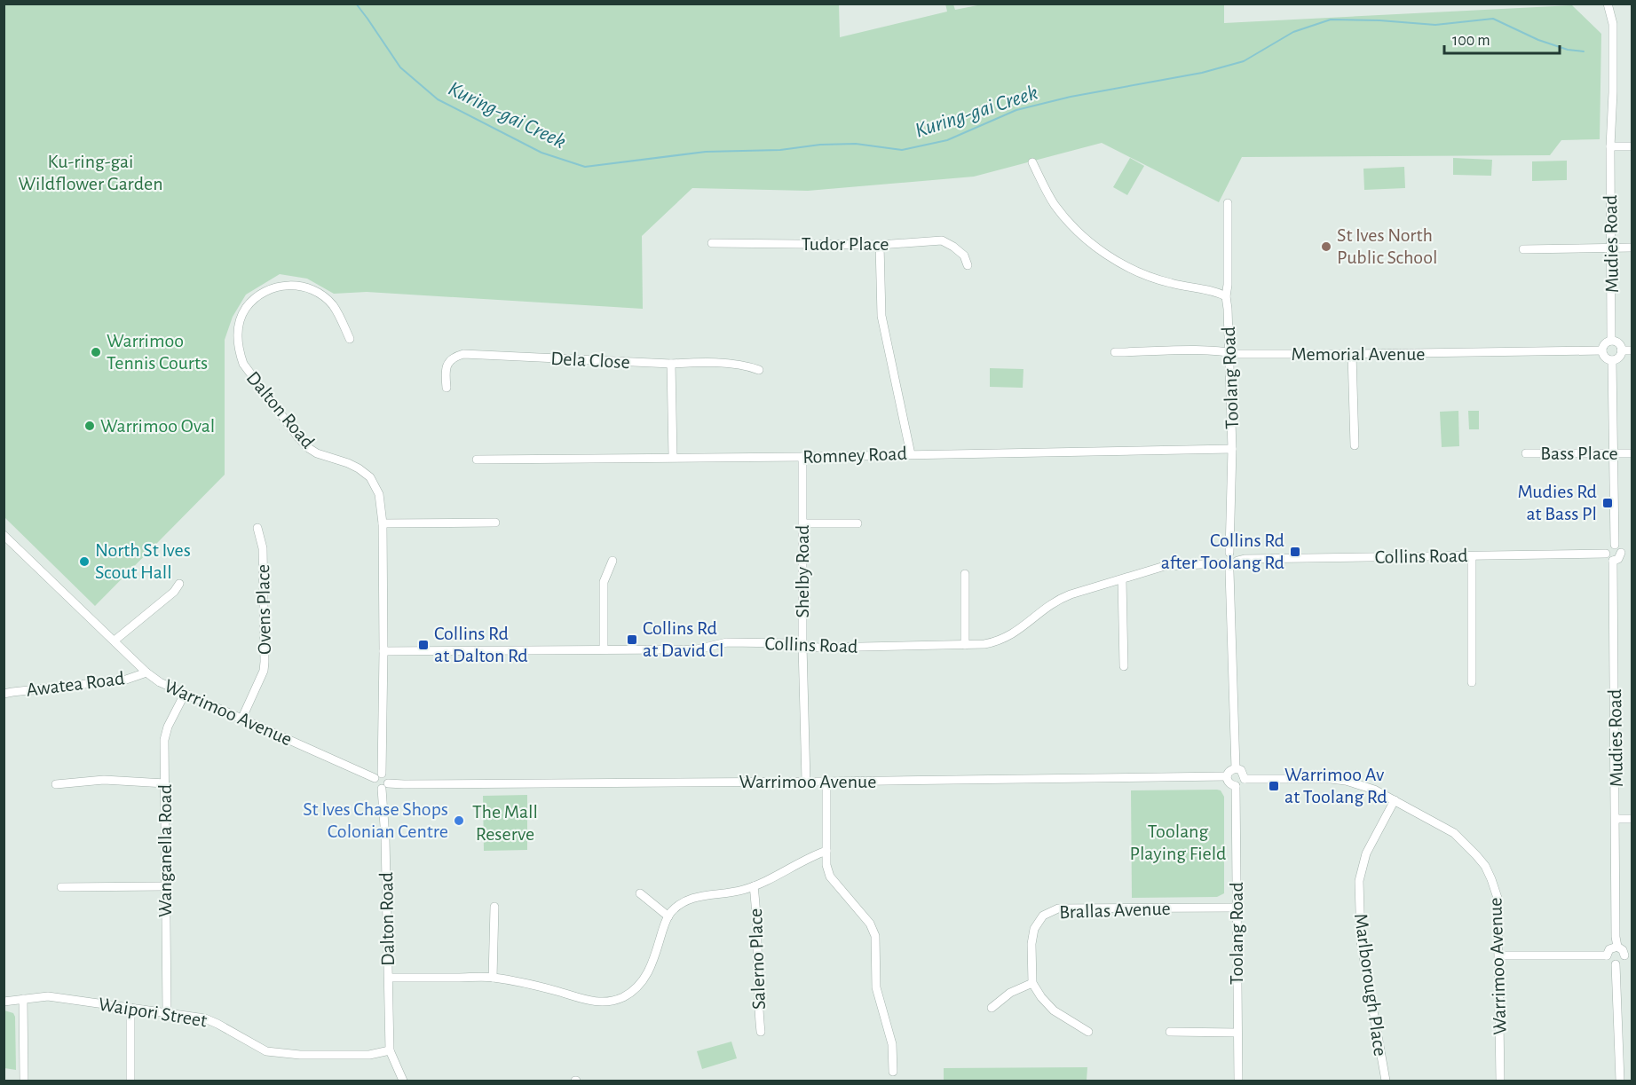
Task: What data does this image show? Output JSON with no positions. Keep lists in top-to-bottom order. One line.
{"streets":{"street":["Tudor Place","Mudies Road","Memorial Avenue","Dela Close","Toolang Road","Dalton Road","Bass Place","Romney Road","Collins Road","Shelby Road","Ovens Place","Awatea Road","Warrimoo Avenue","Wanganella Road","Brallas Avenue","Salerno Place","Marlborough Place","Waipori Street"]},"crossings":[["Mudies Road","Memorial Avenue"],["Mudies Road","Collins Road"],["Memorial Avenue","Toolang Road"],["Toolang Road","Romney Road"],["Toolang Road","Collins Road"],["Toolang Road","Warrimoo Avenue"],["Toolang Road","Brallas Avenue"],["Dalton Road","Collins Road"],["Dalton Road","Warrimoo Avenue"],["Dalton Road","Waipori Street"],["Romney Road","Shelby Road"],["Collins Road","Shelby Road"],["Shelby Road","Warrimoo Avenue"],["Ovens Place","Warrimoo Avenue"],["Awatea Road","Warrimoo Avenue"],["Warrimoo Avenue","Wanganella Road"],["Warrimoo Avenue","Marlborough Place"],["Wanganella Road","Waipori Street"]],"water":["Kuring-gai Creek"],"parks":["Ku-ring-gai Wildflower Garden","The Mall Reserve","Toolang Playing Field"],"places":{"other":["St Ives North Public School","Warrimoo Tennis Courts","Warrimoo Oval","North St Ives Scout Hall","St Ives Chase Shops Colonian Centre"],"transit":["Mudies Rd at Bass Pl","Collins Rd after Toolang Rd","Collins Rd at David Cl","Collins Rd at Dalton Rd","Warrimoo Av at Toolang Rd"]},"scale_bar":"100 m"}
